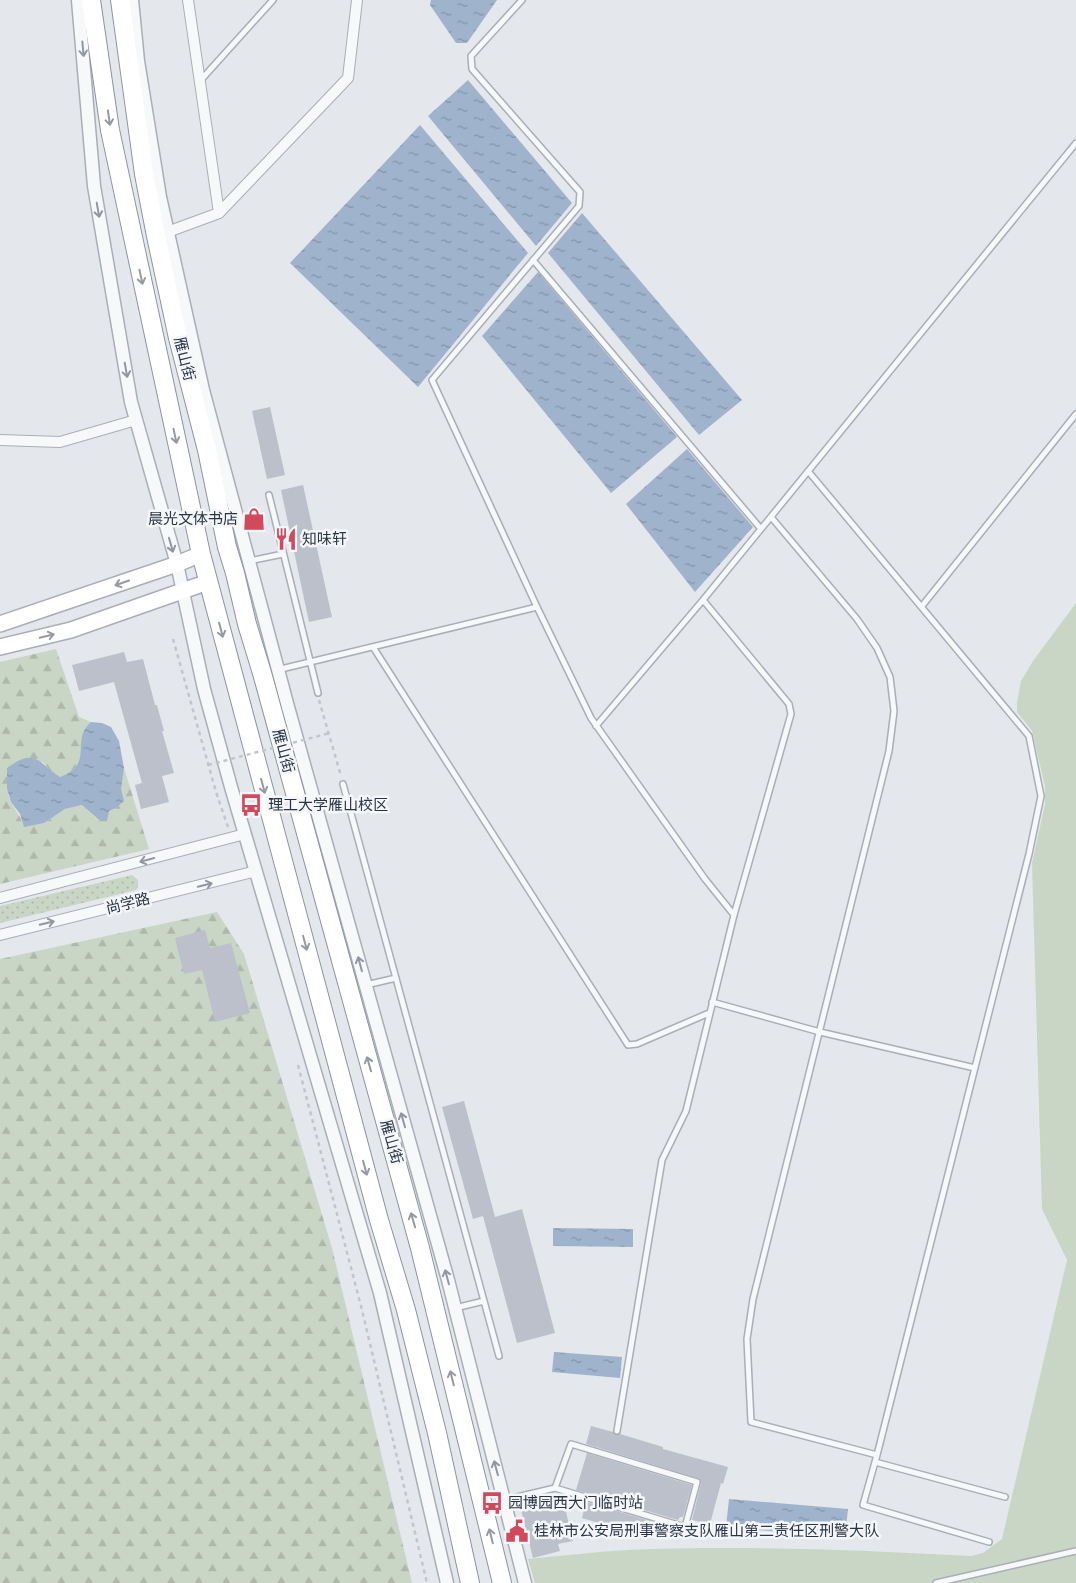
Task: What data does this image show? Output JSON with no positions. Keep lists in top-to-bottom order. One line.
{"streets":{"highway":["雁山街"],"street":["尚学路"]},"places":{"shop":["晨光文体书店"],"restaurant":["知味轩"],"bus stop":["理工大学雁山校区","园博园西大门临时站"],"public building":["桂林市公安局刑事警察支队雁山第二责任区刑警大队"]}}
